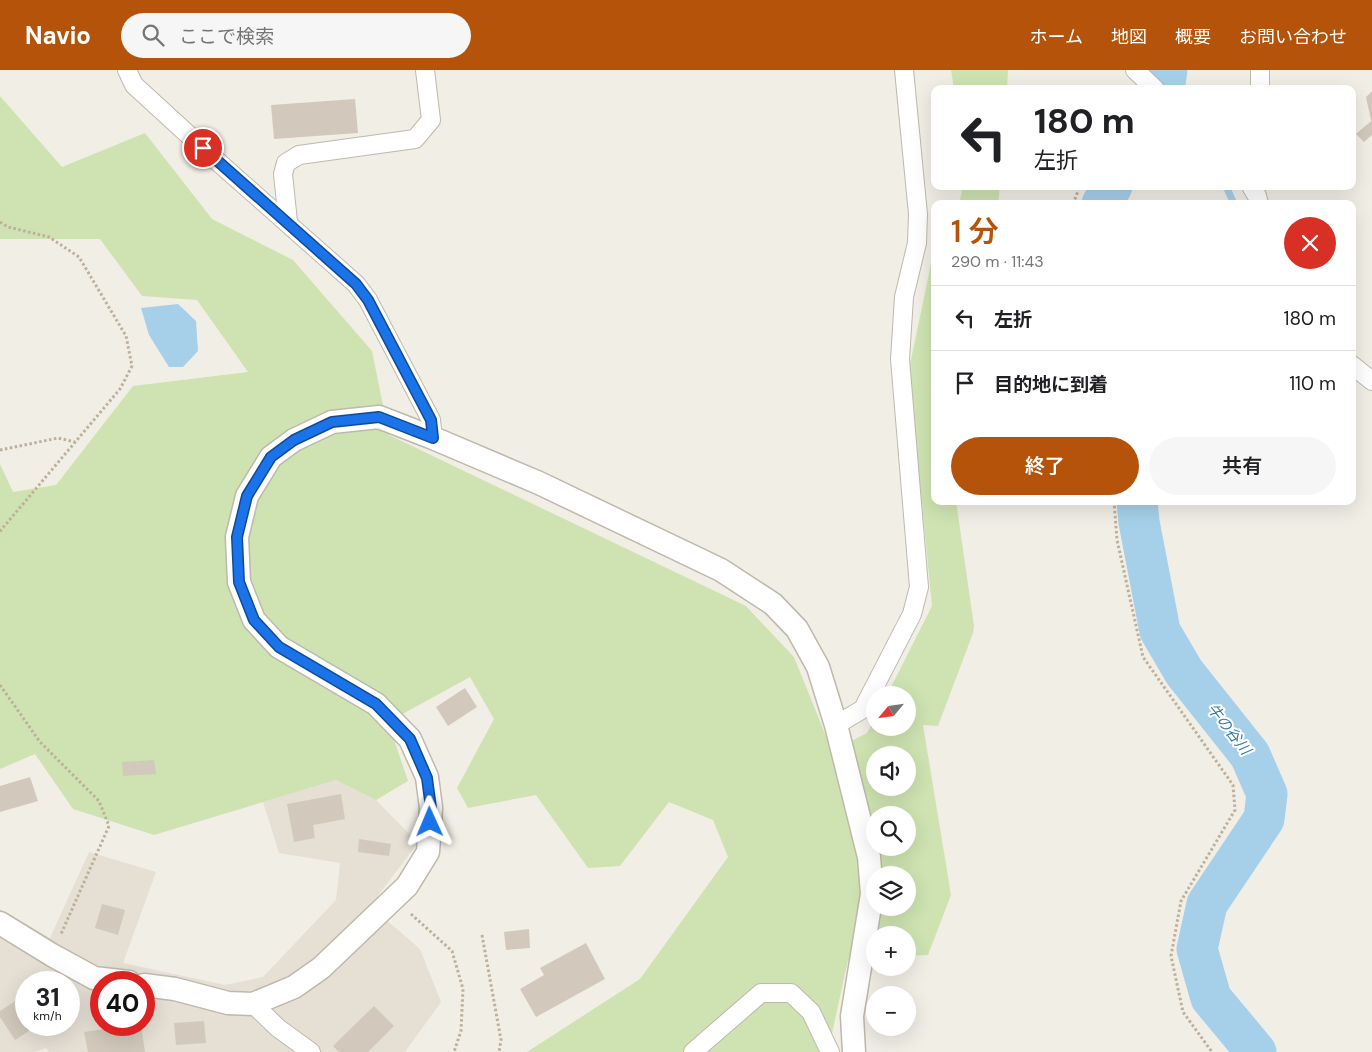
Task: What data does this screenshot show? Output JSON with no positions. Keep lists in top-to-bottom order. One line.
{"water":["牛の谷川"],"north":"bottom left","page":{"header":"Navio","search":"ここで検索","nav":["ホーム","地図","概要","お問い合わせ"],"turn":["180 m","左折"],"heading":["1 分","290 m · 11:43"],"list":[{"name":"左折","value":"180 m"},{"name":"目的地に到着","value":"110 m"}],"buttons":["終了","共有"],"map_buttons":["+","−"],"speed":"31 km/h","limit":"40"}}
